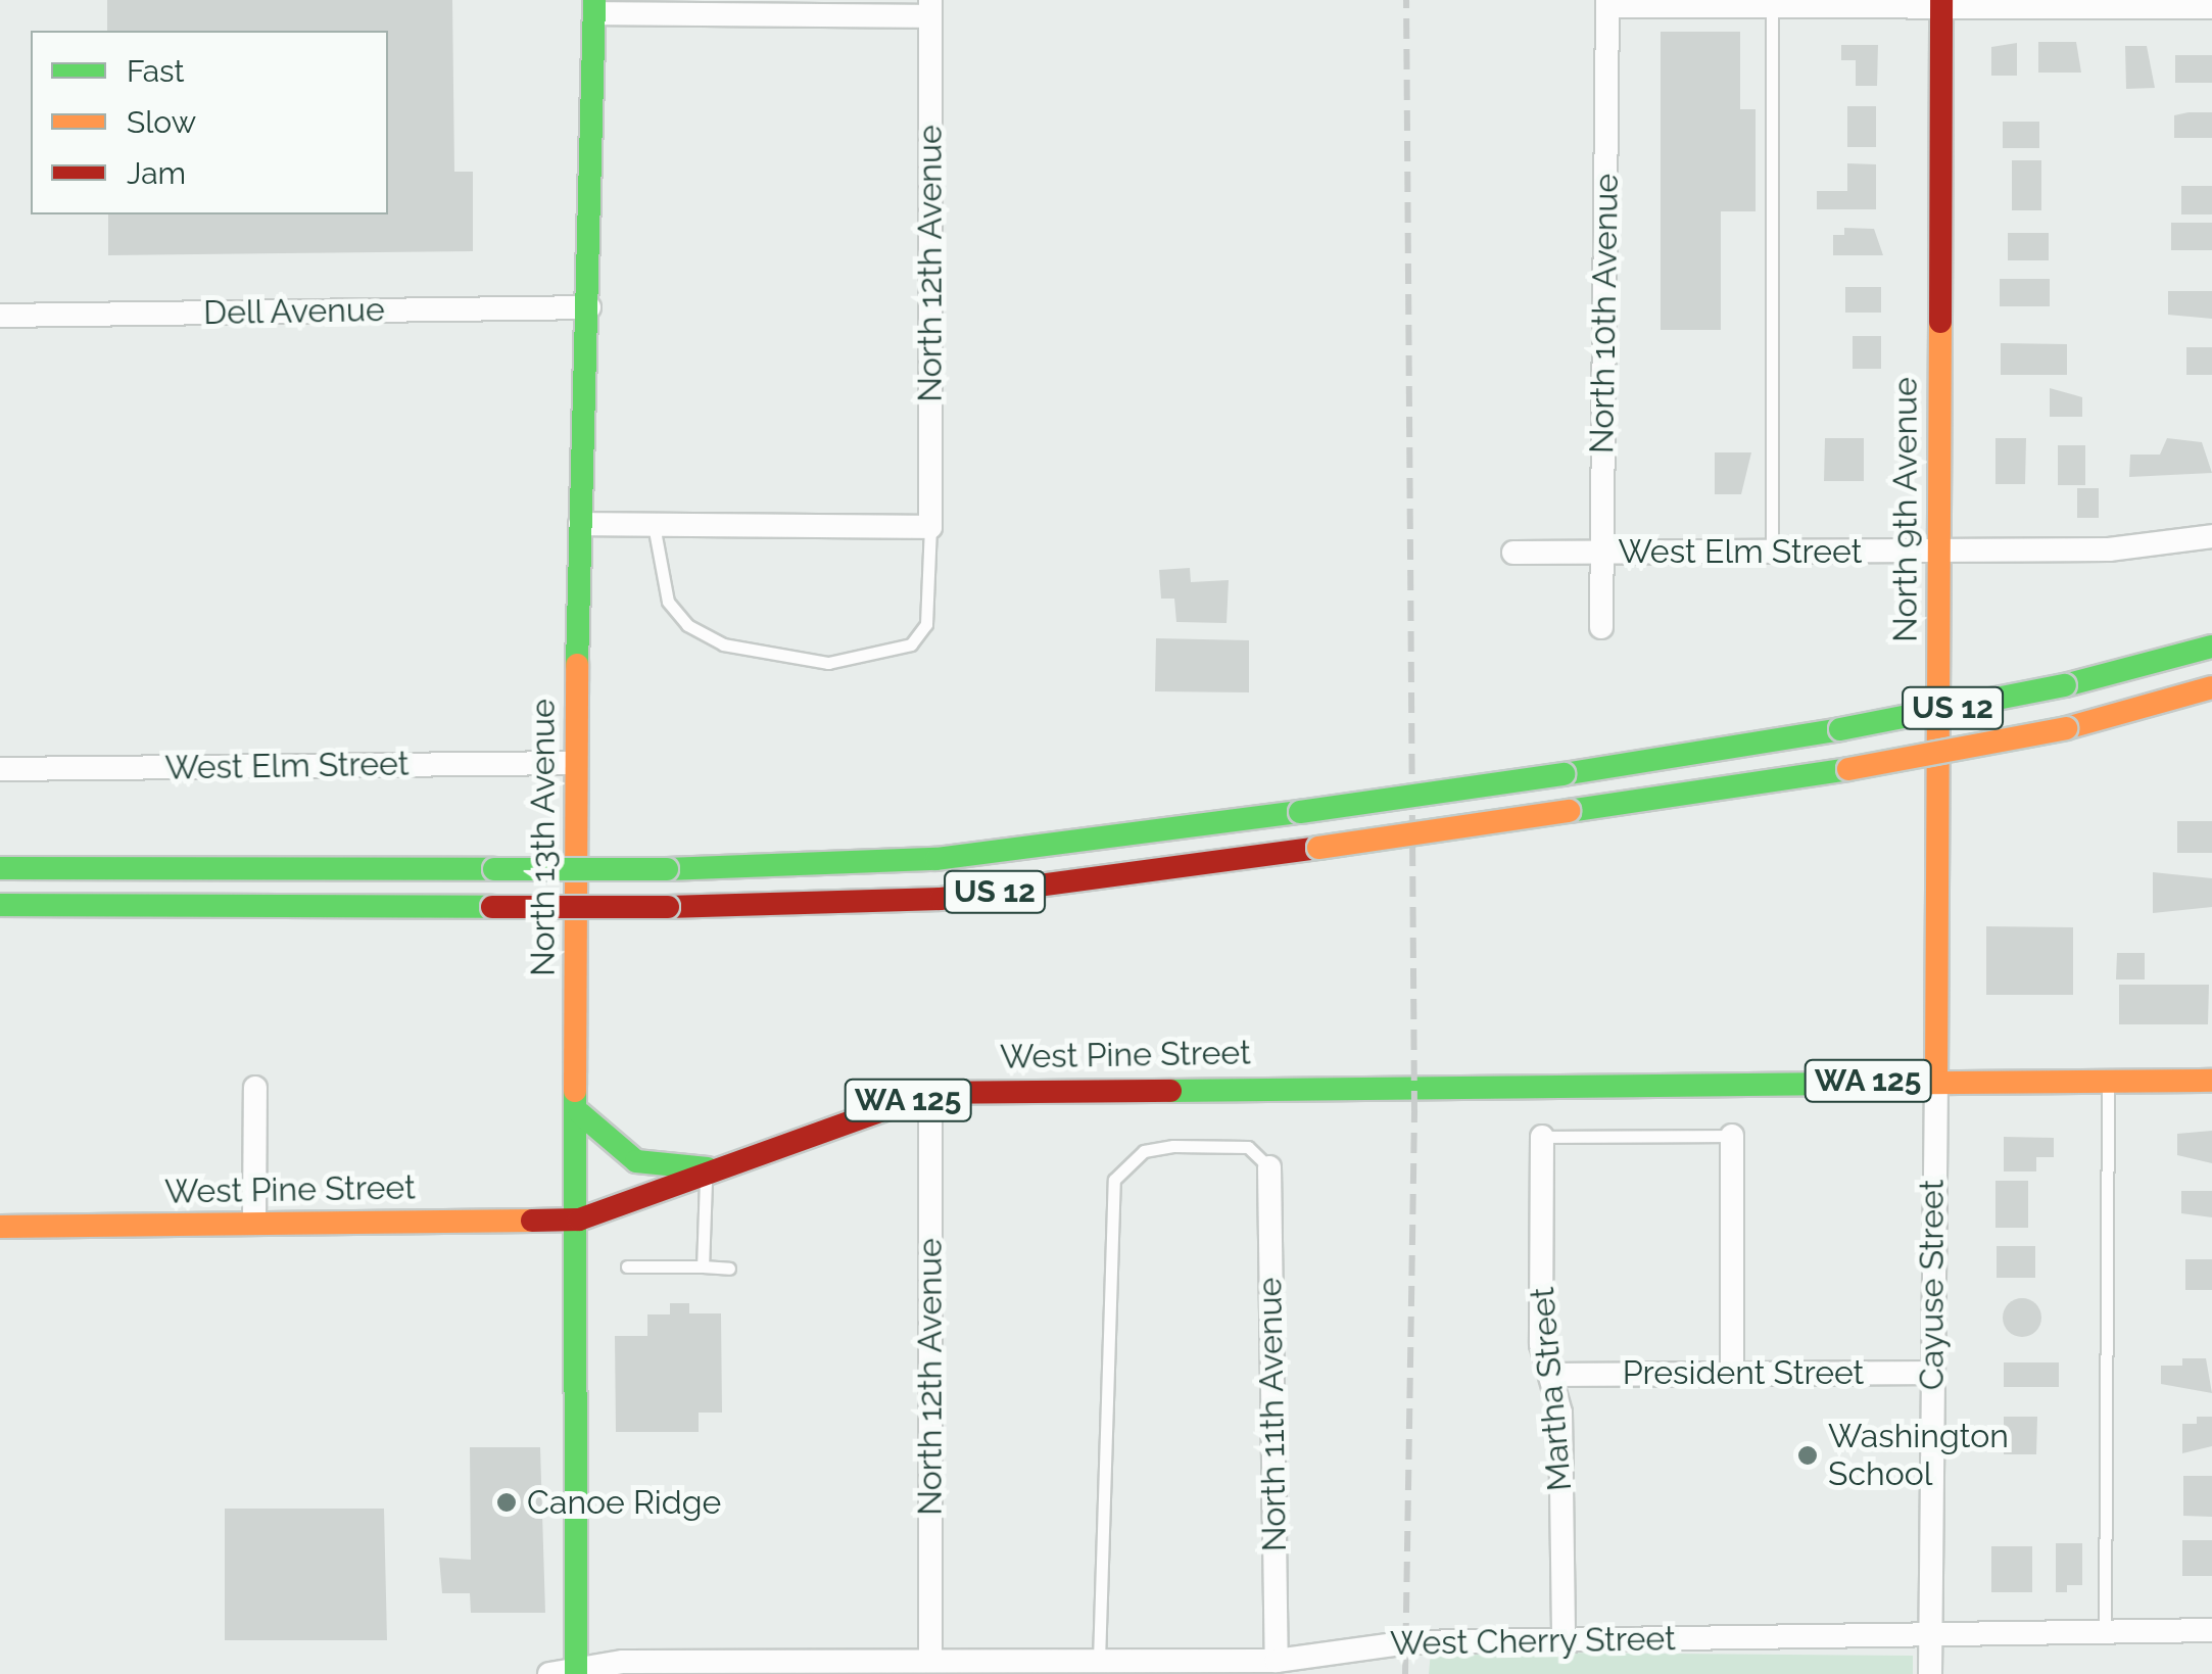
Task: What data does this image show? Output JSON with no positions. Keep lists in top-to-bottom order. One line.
{"streets":{"main road":["North 9th Avenue","US 12","North 13th Avenue","West Pine Street","WA 125"],"street":["North 12th Avenue","Dell Avenue","North 10th Avenue","West Elm Street","Cayuse Street","President Street","Martha Street","North 11th Avenue","West Cherry Street"]},"crossings":[["North 12th Avenue","West Pine Street"],["North 12th Avenue","West Cherry Street"],["Dell Avenue","North 13th Avenue"],["North 10th Avenue","West Elm Street"],["North 9th Avenue","West Elm Street"],["North 9th Avenue","West Pine Street"],["North 9th Avenue","Cayuse Street"],["West Elm Street","North 13th Avenue"],["North 13th Avenue","West Pine Street"],["North 13th Avenue","WA 125"],["North 13th Avenue","West Cherry Street"],["West Pine Street","WA 125"],["West Pine Street","Cayuse Street"],["Cayuse Street","President Street"],["Cayuse Street","West Cherry Street"],["President Street","Martha Street"],["Martha Street","West Cherry Street"],["North 11th Avenue","West Cherry Street"]],"places":["Washington School","Canoe Ridge"],"legend":["Fast","Slow","Jam"]}
